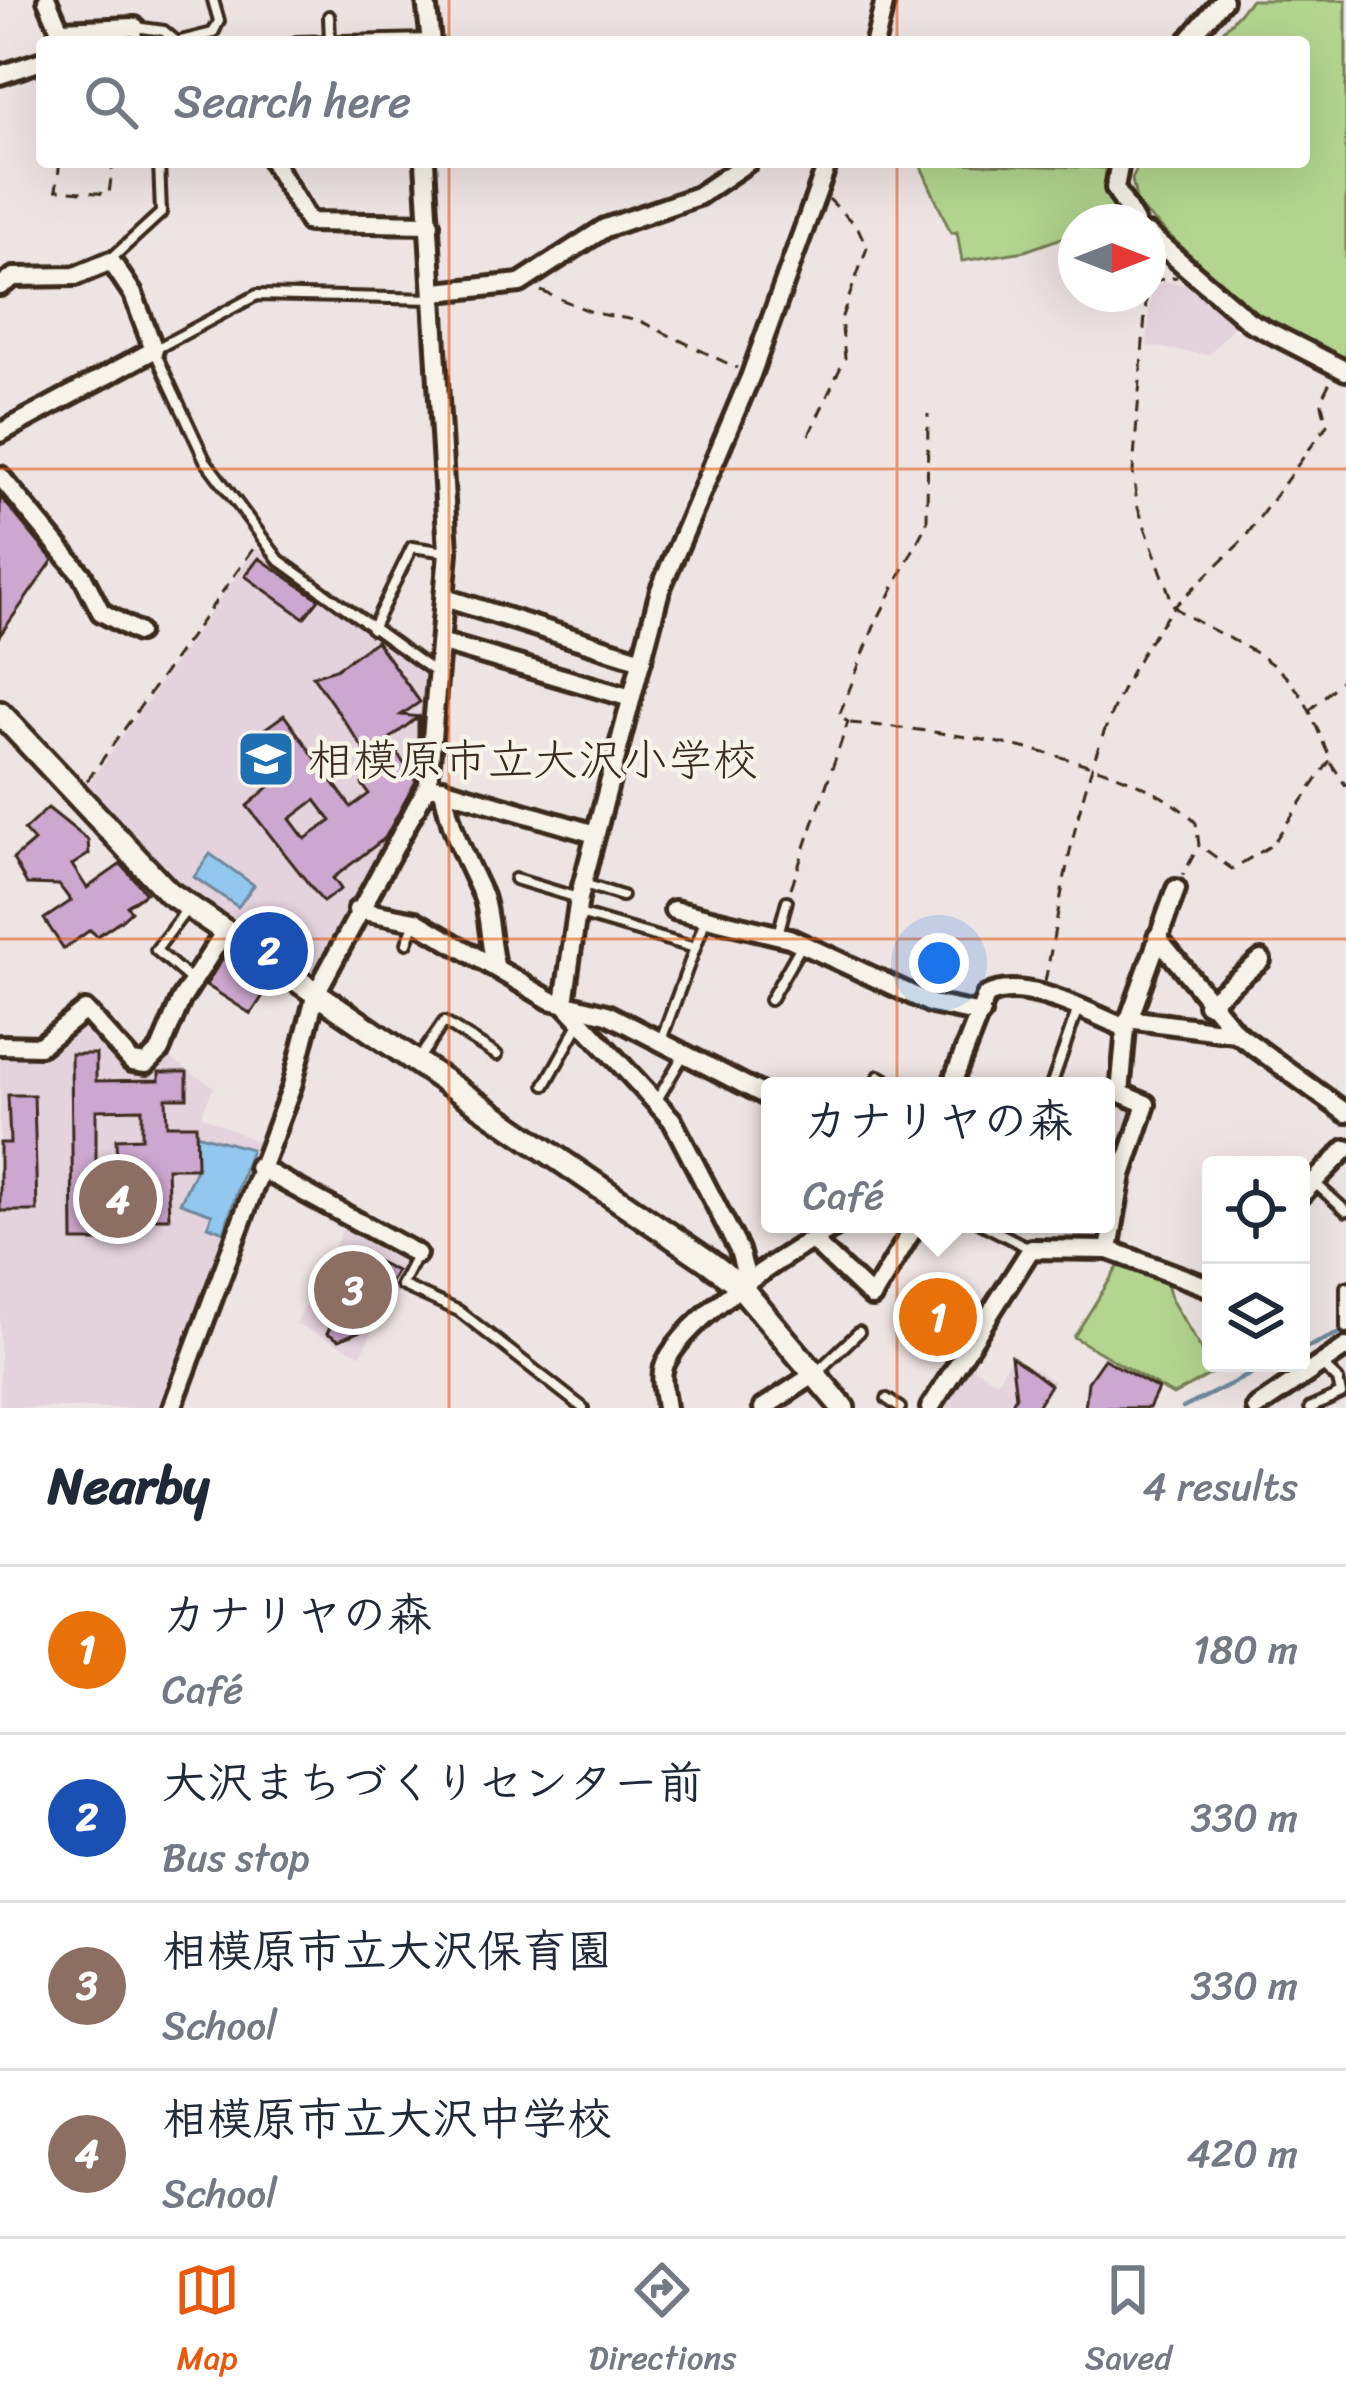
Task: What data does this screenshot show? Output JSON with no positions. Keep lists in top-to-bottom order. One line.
{"places":{"school or university":["相模原市立大沢小学校"]},"north":"right","page":{"search":"Search here","pins":["2","4","3","1"],"popup":["カナリヤの森","Café"],"heading":["Nearby","4 results"],"list":[{"mark":"1","name":"カナリヤの森","note":"Café","value":"180 m"},{"mark":"2","name":"大沢まちづくりセンター前","note":"Bus stop","value":"330 m"},{"mark":"3","name":"相模原市立大沢保育園","note":"School","value":"330 m"},{"mark":"4","name":"相模原市立大沢中学校","note":"School","value":"420 m"}],"nav":["Map","Directions","Saved"]}}
